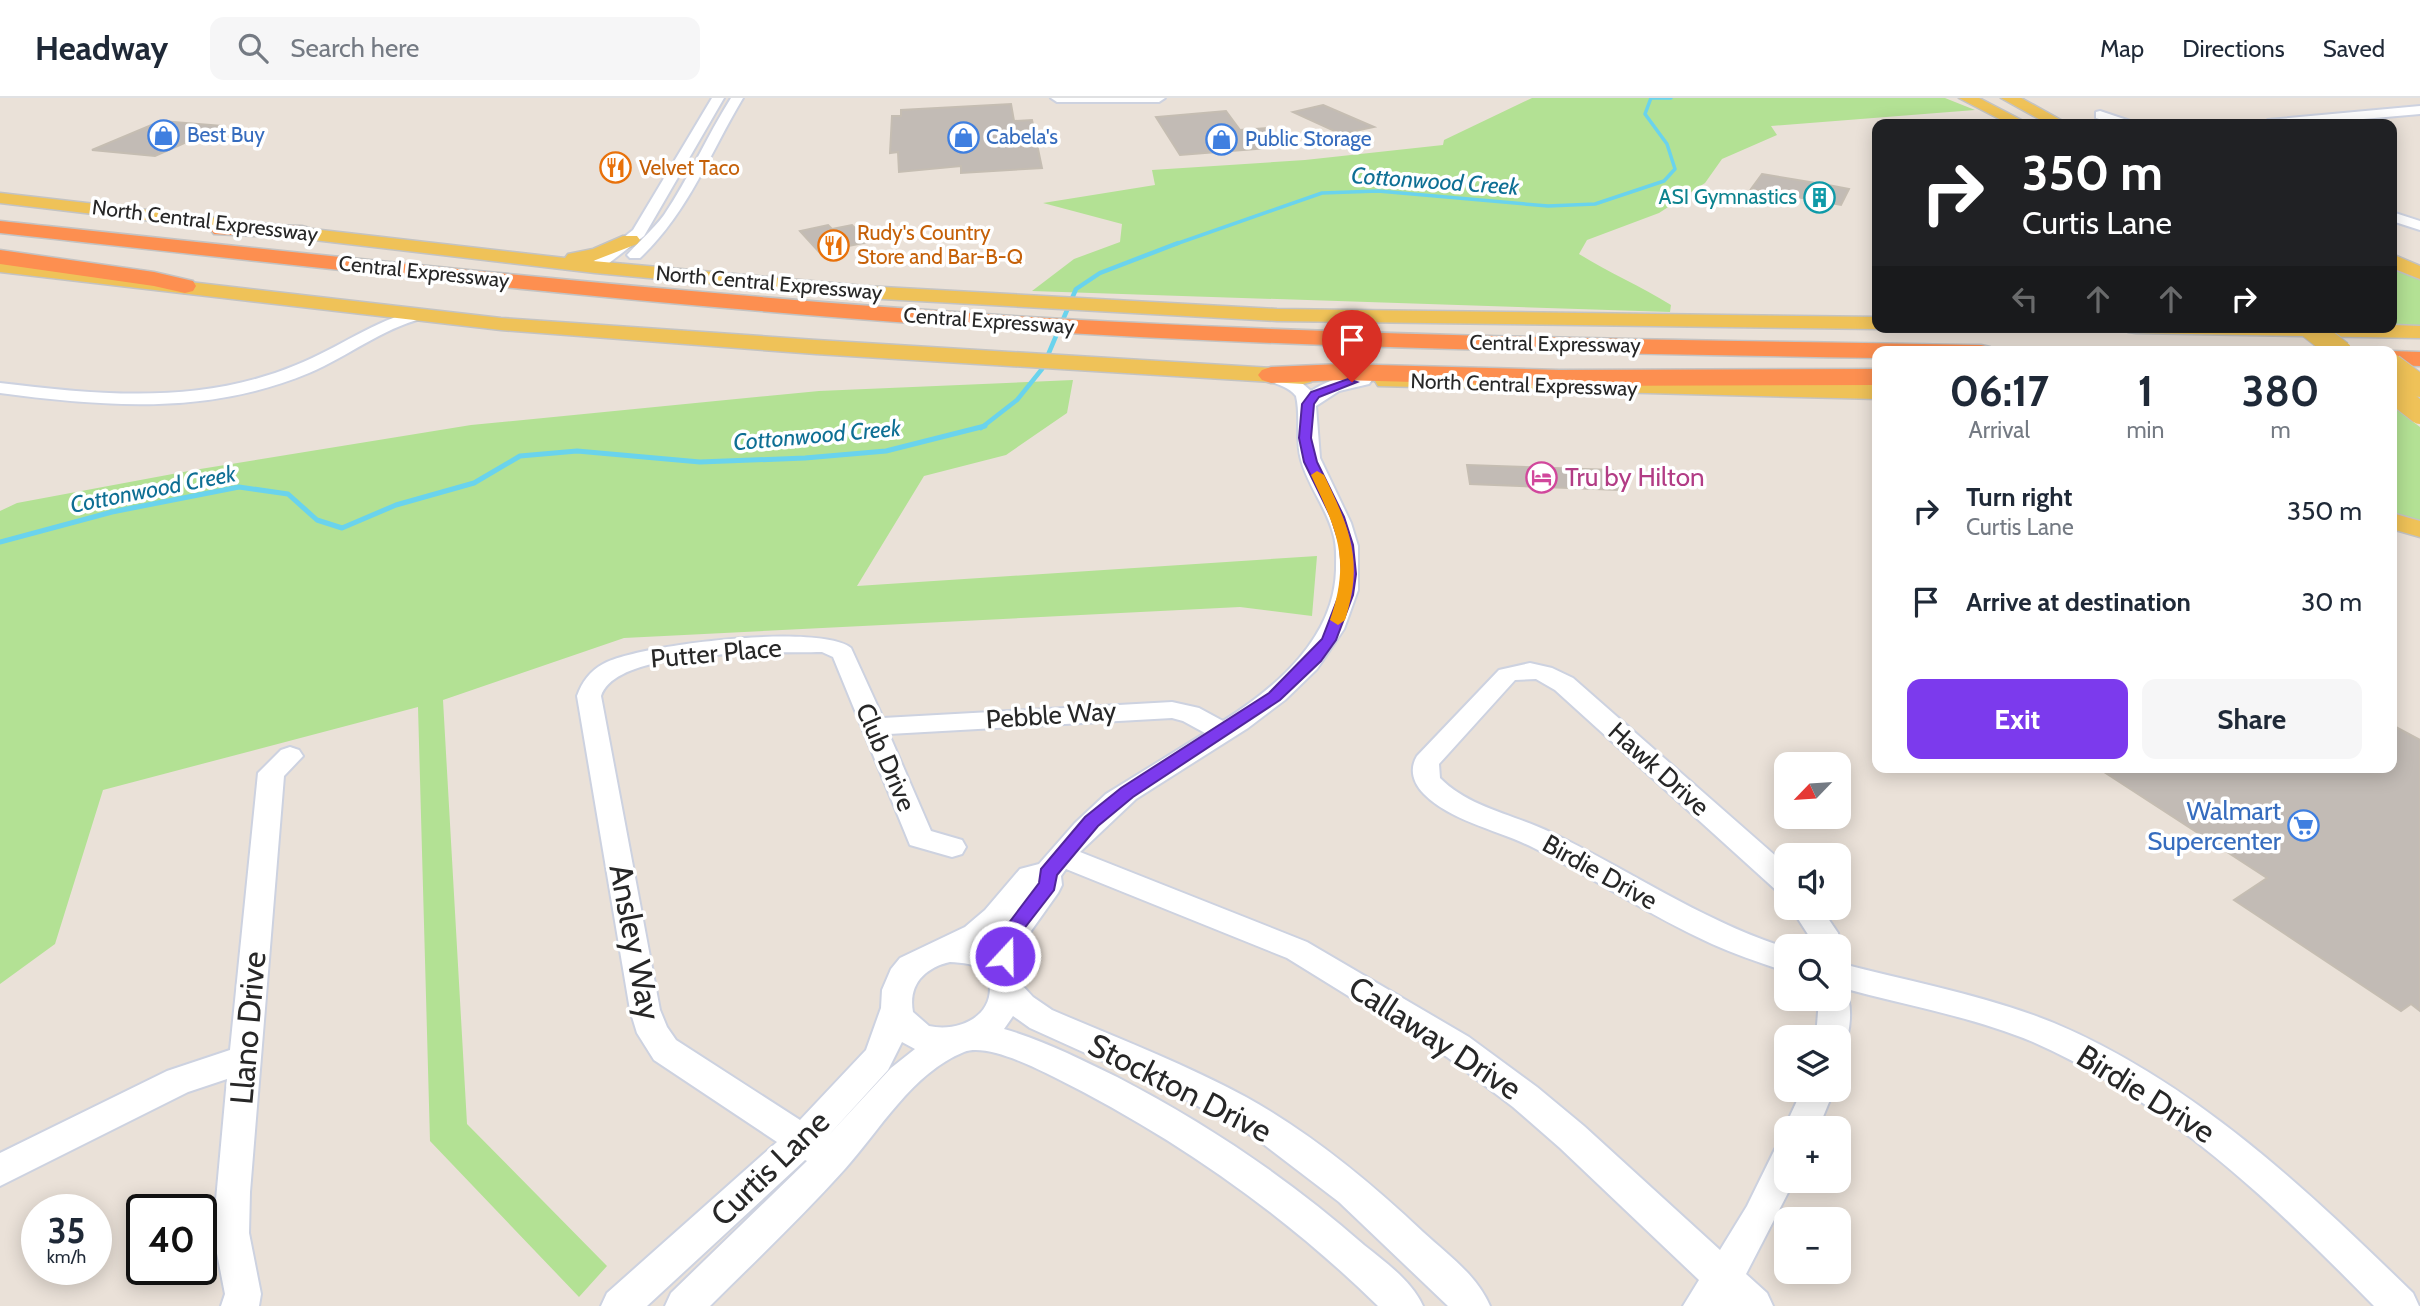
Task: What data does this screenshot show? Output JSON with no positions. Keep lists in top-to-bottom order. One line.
{"streets":{"highway":["Central Expressway"],"main road":["North Central Expressway"],"street":["Putter Place","Pebble Way","Club Drive","Hawk Drive","Birdie Drive","Ansley Way","Llano Drive","Callaway Drive","Stockton Drive","Curtis Lane"]},"crossings":[["North Central Expressway","Central Expressway"],["Putter Place","Club Drive"],["Putter Place","Ansley Way"],["Pebble Way","Club Drive"],["Hawk Drive","Birdie Drive"],["Ansley Way","Curtis Lane"],["Stockton Drive","Curtis Lane"]],"water":["Cottonwood Creek"],"places":{"shop":["Best Buy","Cabela's","Public Storage"],"restaurant":["Velvet Taco","Rudy's Country Store and Bar-B-Q"],"building":["ASI Gymnastics"],"hotel":["Tru by Hilton"],"supermarket":["Walmart Supercenter"]},"north":"bottom left","page":{"header":"Headway","search":"Search here","nav":["Map","Directions","Saved"],"turn":["350 m","Curtis Lane"],"eta":["06:17","Arrival","1","min","380","m"],"list":[{"name":"Turn right","note":"Curtis Lane","value":"350 m"},{"name":"Arrive at destination","value":"30 m"}],"buttons":["Exit","Share"],"map_buttons":["+","−"],"speed":"35 km/h","limit":"40"}}
